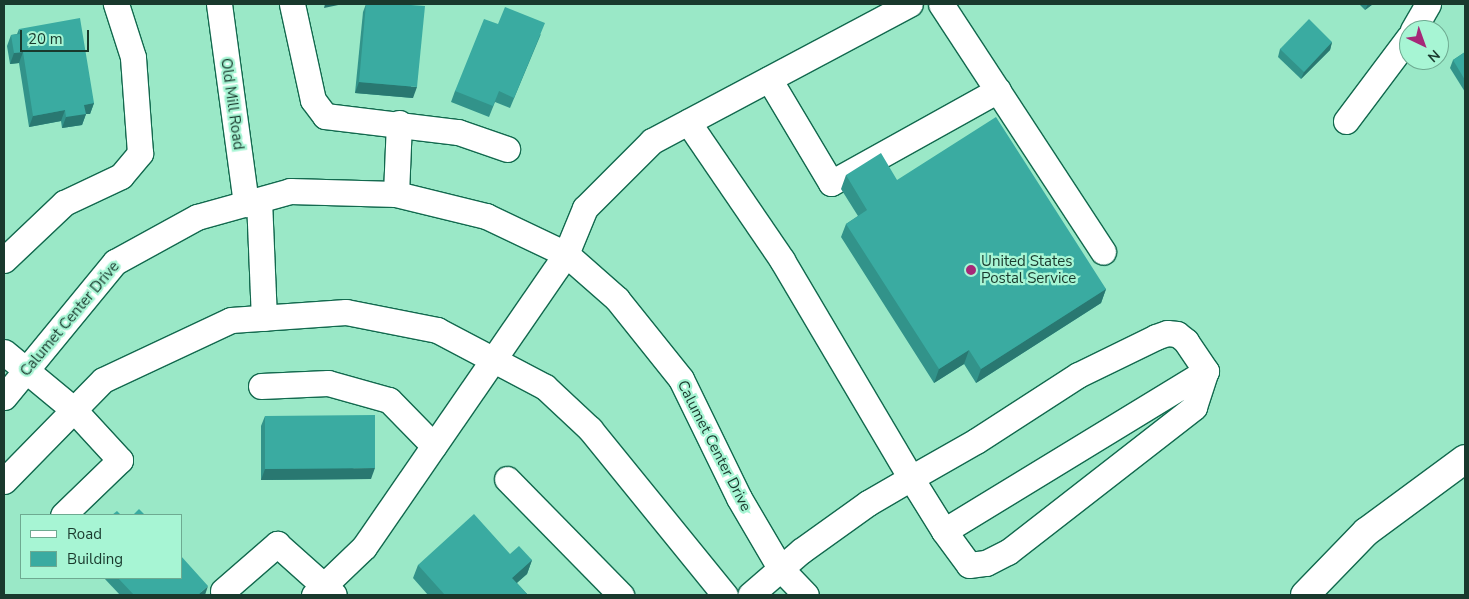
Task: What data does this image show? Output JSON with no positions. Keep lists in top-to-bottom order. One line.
{"streets":{"street":["Old Mill Road","Calumet Center Drive"]},"crossings":[["Old Mill Road","Calumet Center Drive"]],"places":["United States Postal Service"],"legend":["Road","Building"],"scale_bar":"20 m","north":"bottom right"}
